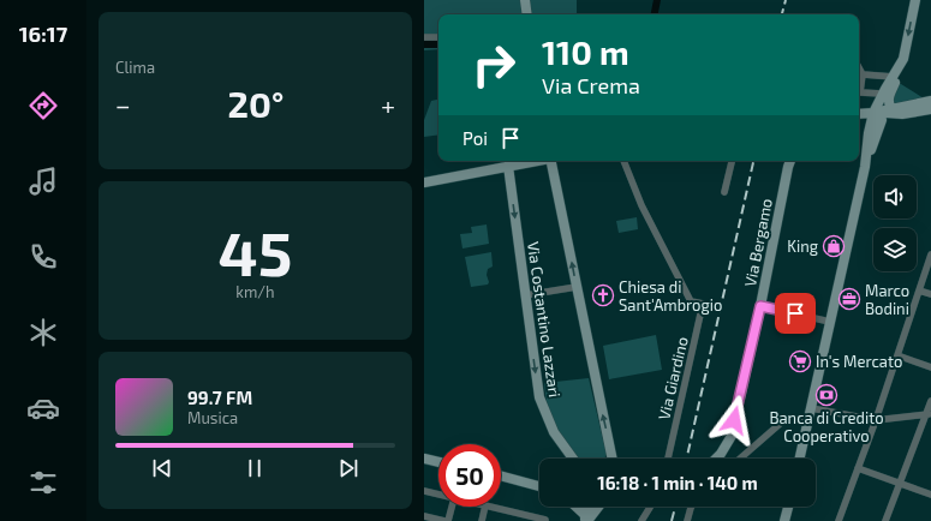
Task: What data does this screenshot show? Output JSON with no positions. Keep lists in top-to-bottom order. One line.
{"streets":{"main road":["Via Bergamo","Via Costantino Lazzari"],"street":["Via Giardino"]},"places":{"shop":["King"],"church":["Chiesa di Sant'Ambrogio"],"office":["Marco Bodini"],"supermarket":["In's Mercato"],"bank":["Banca di Credito Cooperativo"]},"page":{"tabs":"16:17","tile":["Clima",["45","km/h"]],"turn":["110 m","Via Crema"],"heat":["−","20°","+"],"then":"Poi","song":["99.7 FM","Musica"],"limit":"50","trip":"16:18 · 1 min · 140 m"}}
